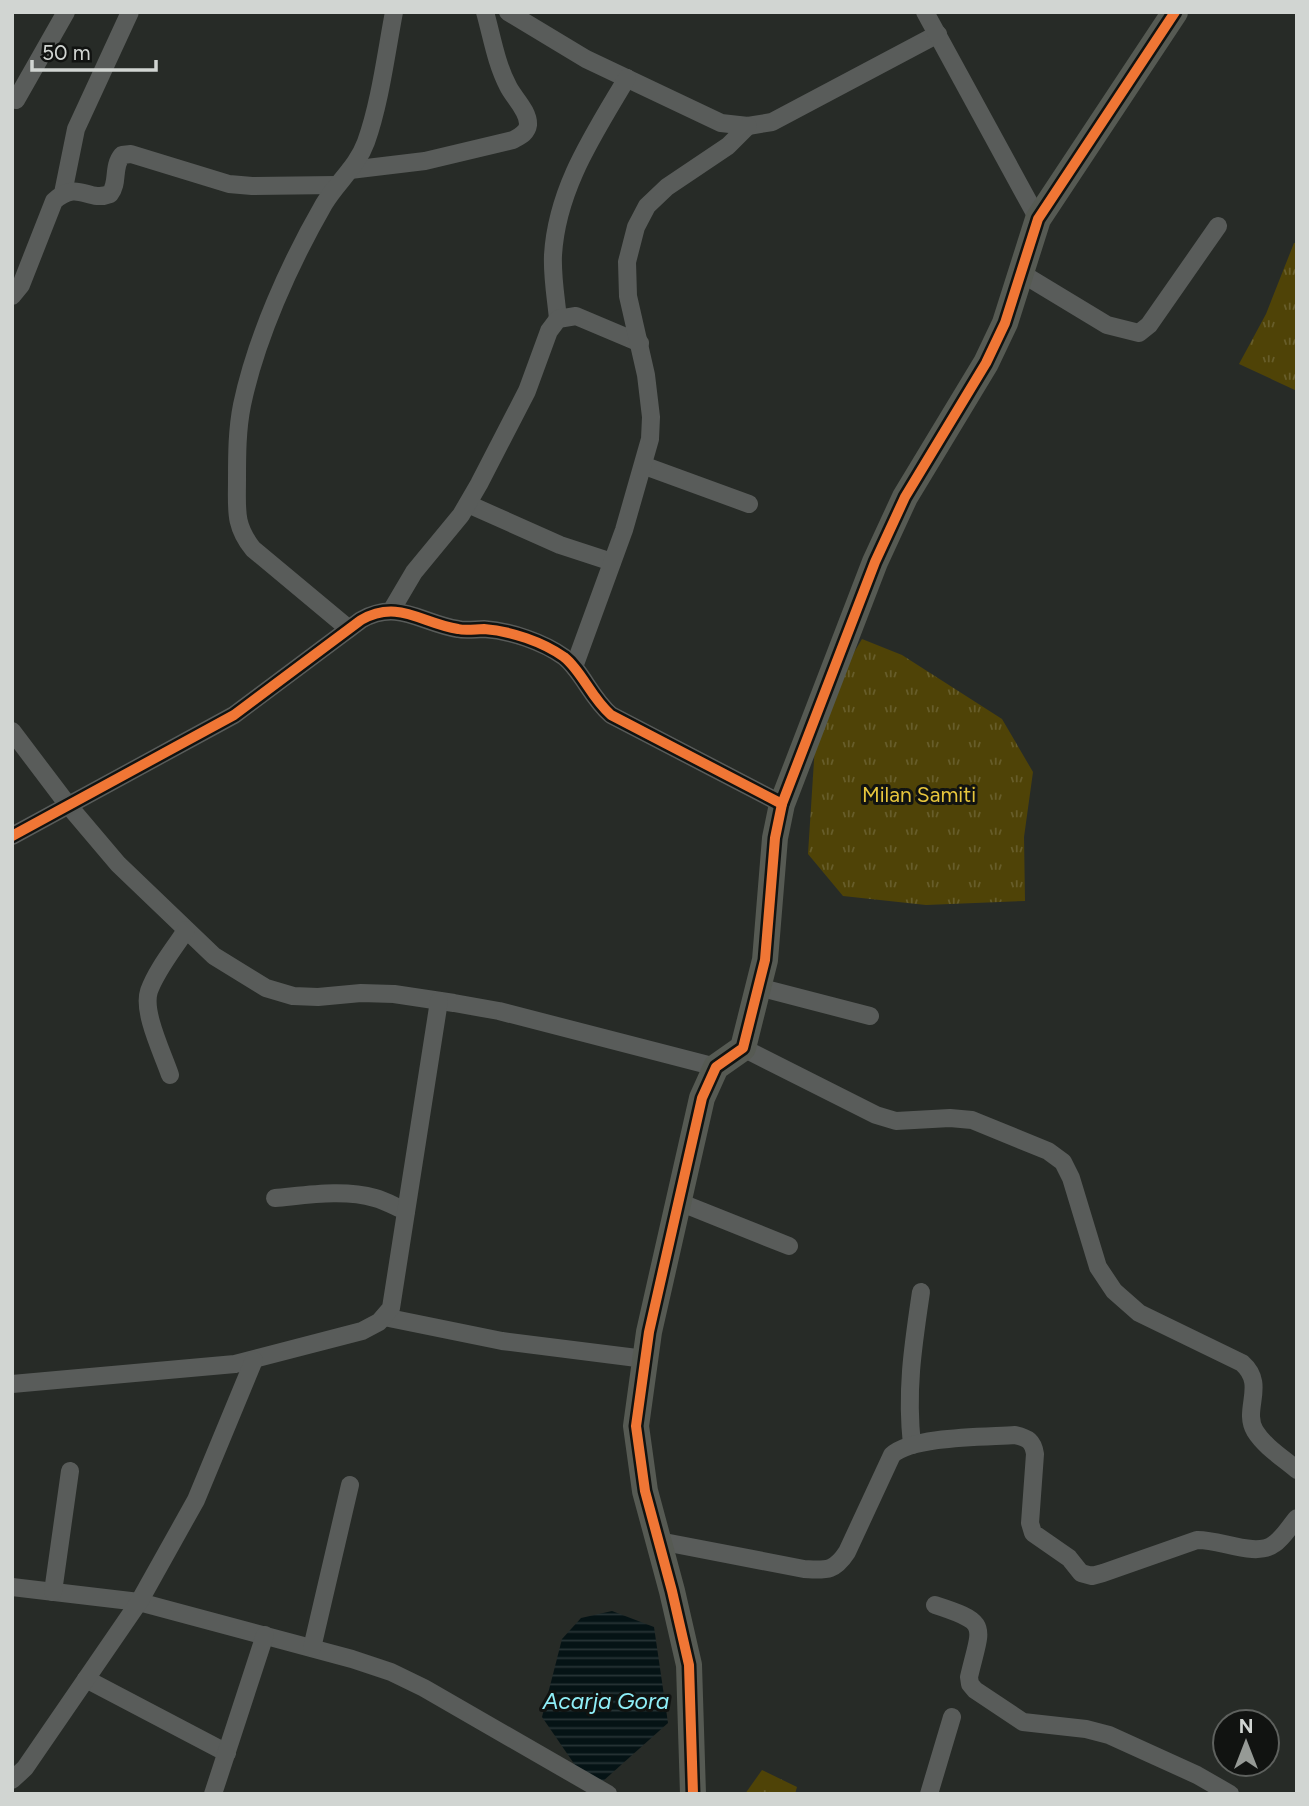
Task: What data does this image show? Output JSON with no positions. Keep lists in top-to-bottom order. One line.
{"water":["Acarja Gora"],"parks":["Milan Samiti"],"scale_bar":"50 m","north":"top"}
